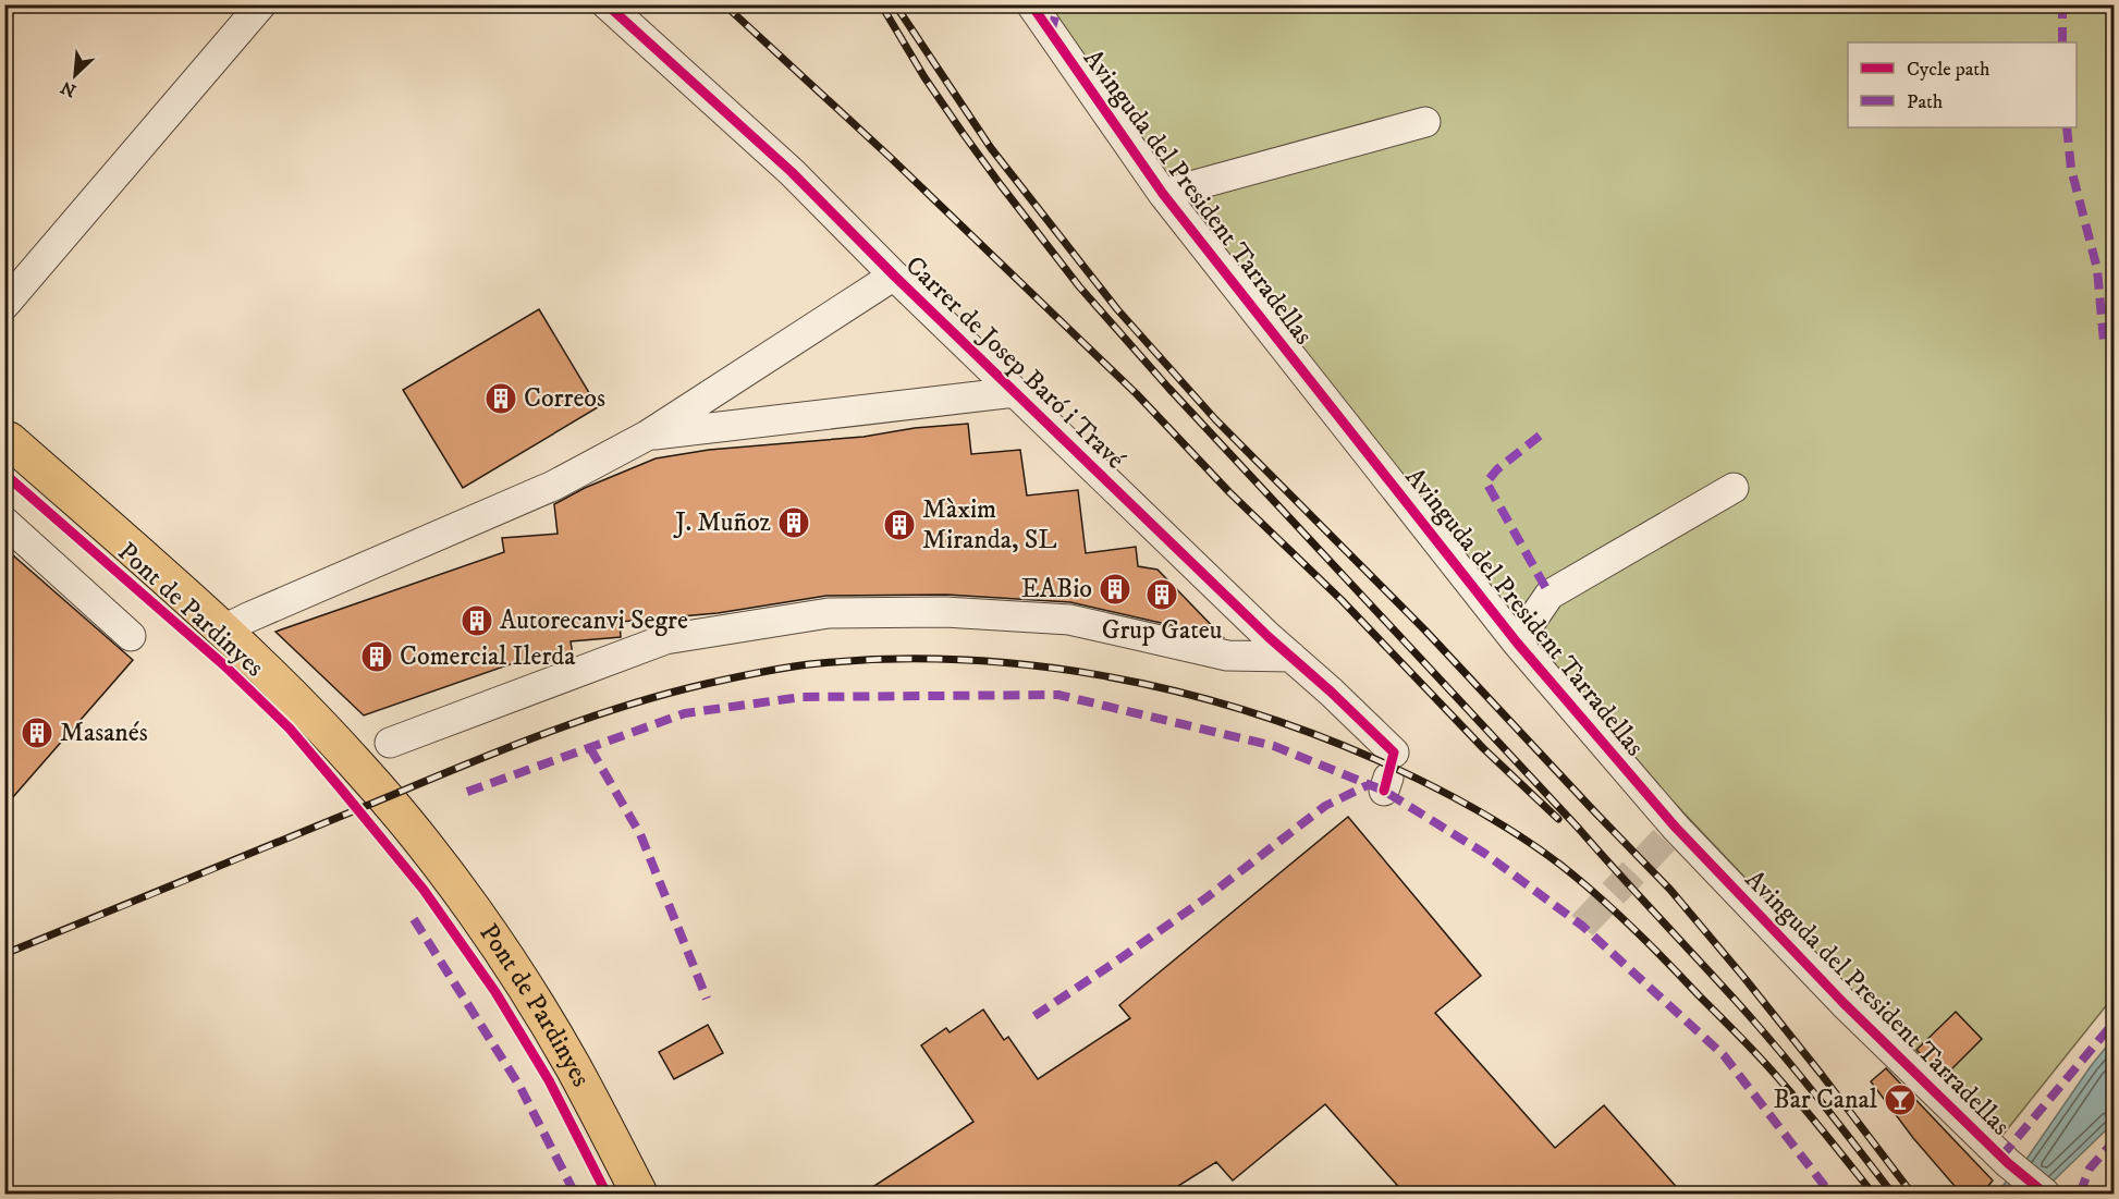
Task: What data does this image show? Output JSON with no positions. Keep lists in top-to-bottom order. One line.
{"streets":{"main road":["Pont de Pardinyes"],"street":["Avinguda del President Tarradellas","Carrer de Josep Baró i Travé"]},"places":{"building":["Correos","J. Muñoz","Màxim Miranda, SL","EABio","Grup Gateu","Autorecanvi Segre","Comercial Ilerda","Masanés"],"bar":["Bar Canal"]},"legend":["Cycle path","Path"],"north":"bottom left"}
